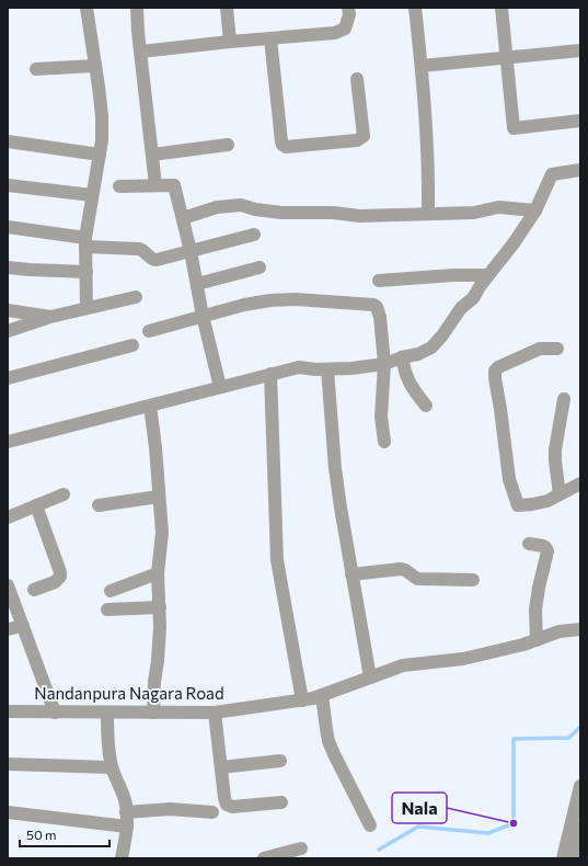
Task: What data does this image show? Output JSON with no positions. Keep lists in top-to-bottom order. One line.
{"streets":{"street":["Nandanpura Nagara Road"]},"places":["Nala"],"scale_bar":"50 m"}
